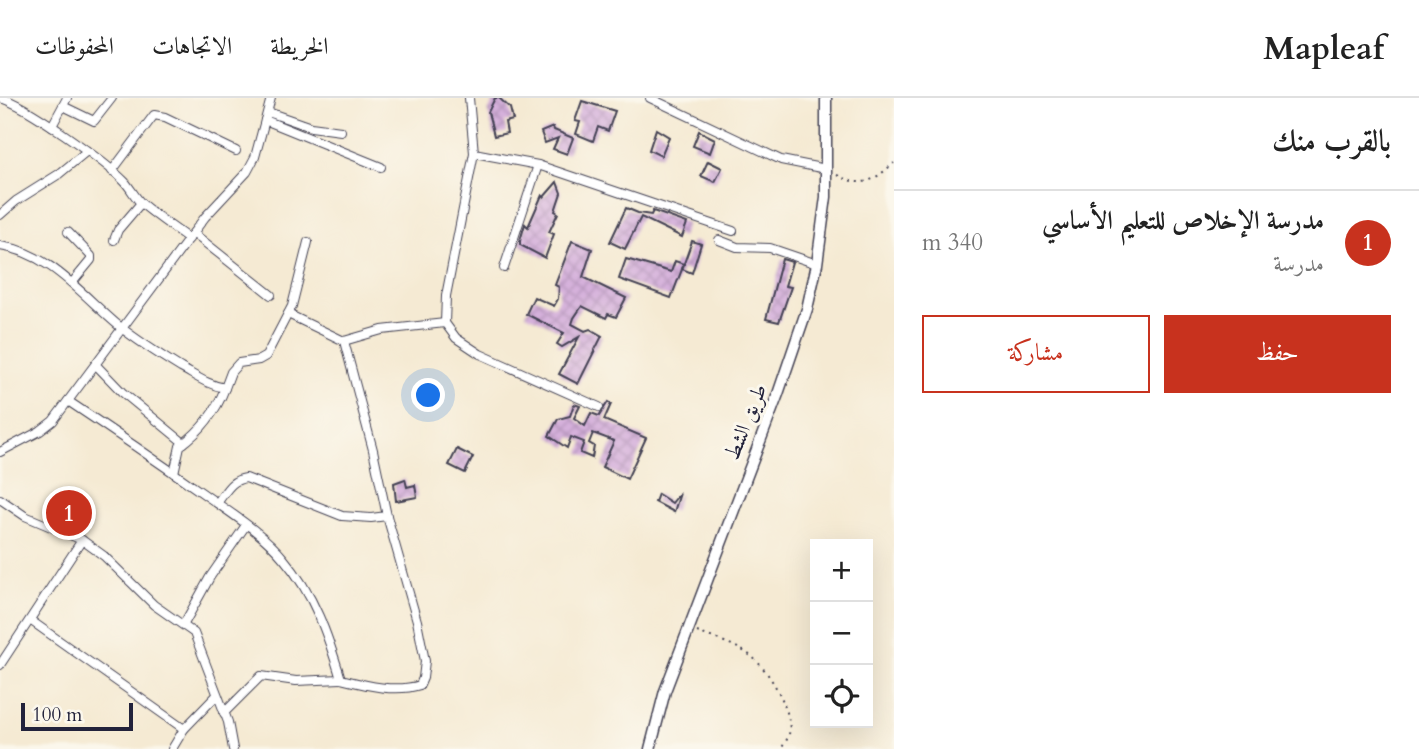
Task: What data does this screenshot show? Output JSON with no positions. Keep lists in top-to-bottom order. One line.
{"streets":{"main road":["طريق الشط"]},"scale_bar":"100 m","page":{"header":"Mapleaf","nav":["الخريطة","الاتجاهات","المحفوظات"],"heading":"بالقرب منك","list":[{"mark":"1","name":"مدرسة الإخلاص للتعليم الأساسي","note":"مدرسة","value":"340 m"}],"buttons":["حفظ","مشاركة"],"pins":"1","map_buttons":["+","−"],"scale":"100 m"}}
